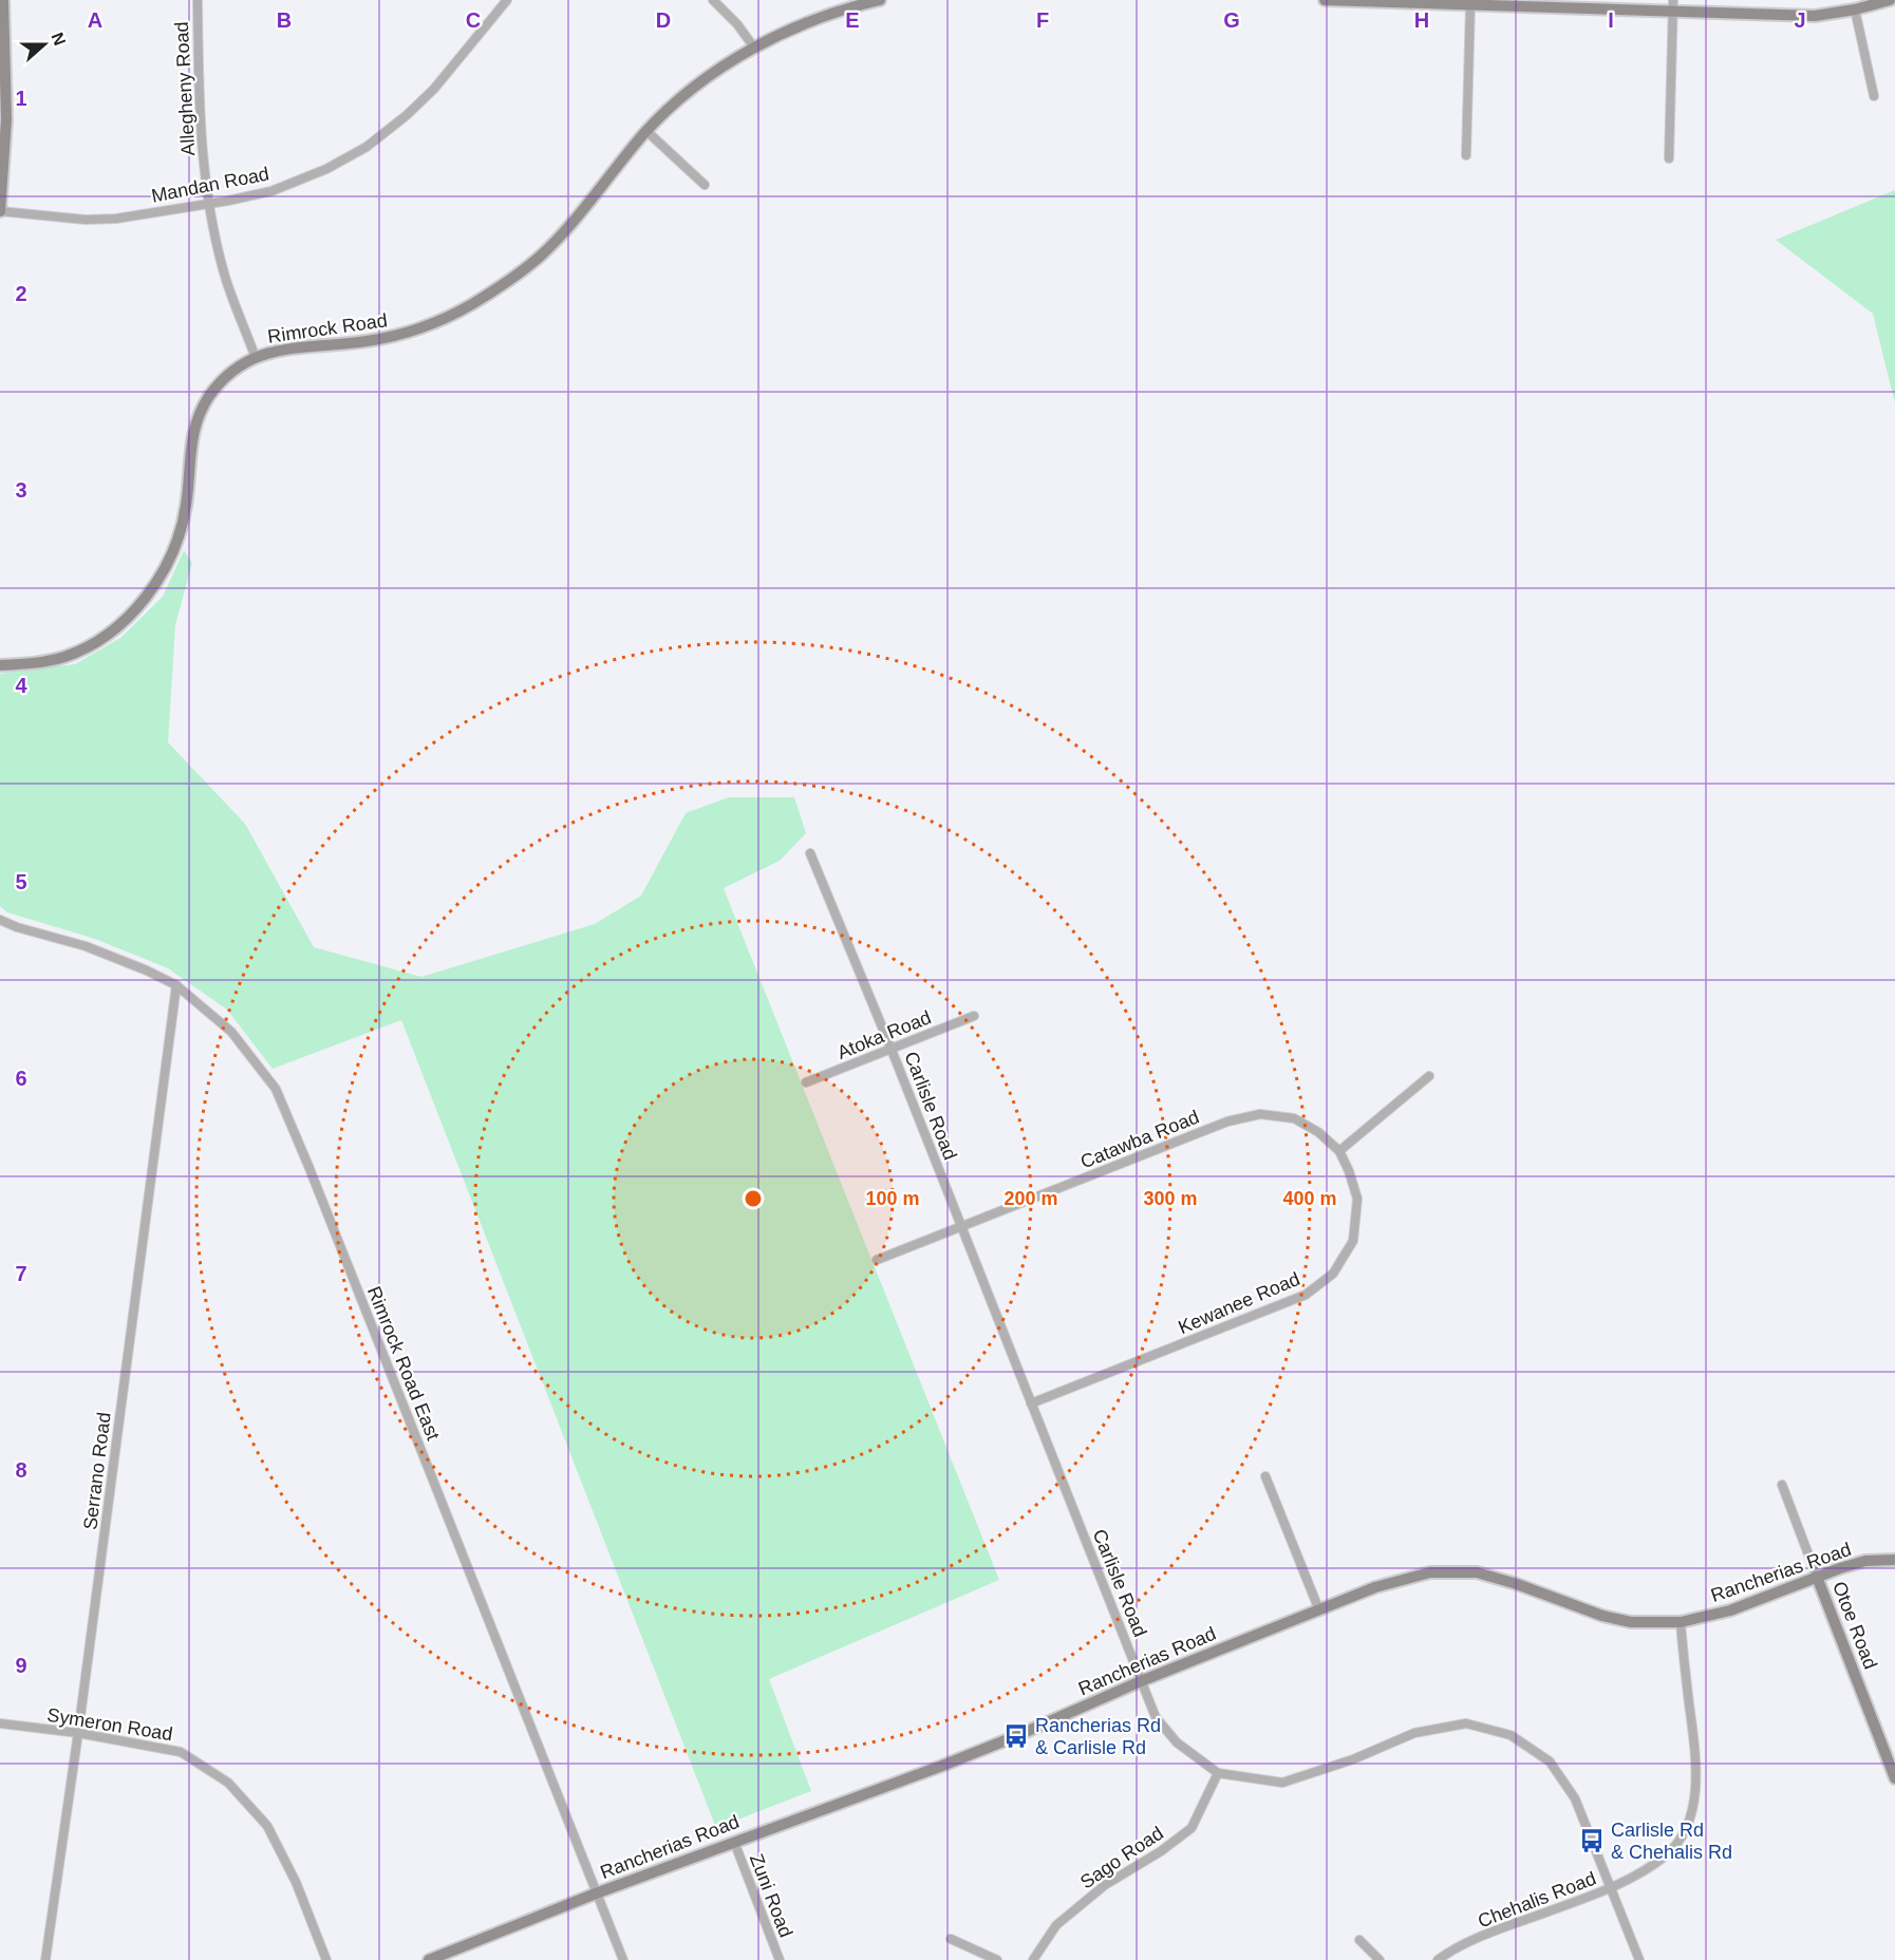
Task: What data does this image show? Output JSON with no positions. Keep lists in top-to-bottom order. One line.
{"streets":{"street":["Allegheny Road","Mandan Road","Rimrock Road","Atoka Road","Carlisle Road","Catawba Road","Kewanee Road","Rimrock Road East","Serrano Road","Rancherias Road","Otoe Road","Symeron Road","Sago Road","Zuni Road","Chehalis Road"]},"crossings":[["Allegheny Road","Mandan Road"],["Allegheny Road","Rimrock Road"],["Atoka Road","Carlisle Road"],["Carlisle Road","Catawba Road"],["Carlisle Road","Kewanee Road"],["Carlisle Road","Rancherias Road"],["Carlisle Road","Sago Road"],["Carlisle Road","Chehalis Road"],["Catawba Road","Kewanee Road"],["Rimrock Road East","Serrano Road"],["Rimrock Road East","Rancherias Road"],["Serrano Road","Symeron Road"],["Rancherias Road","Otoe Road"],["Rancherias Road","Zuni Road"],["Rancherias Road","Chehalis Road"]],"places":{"bus stop":["Rancherias Rd & Carlisle Rd","Carlisle Rd & Chehalis Rd"]},"north":"right","grid":{"columns":["A","B","C","D","E","F","G","H","I","J"],"rows":["1","2","3","4","5","6","7","8","9"]},"rings":["100 m","200 m","300 m","400 m"]}
